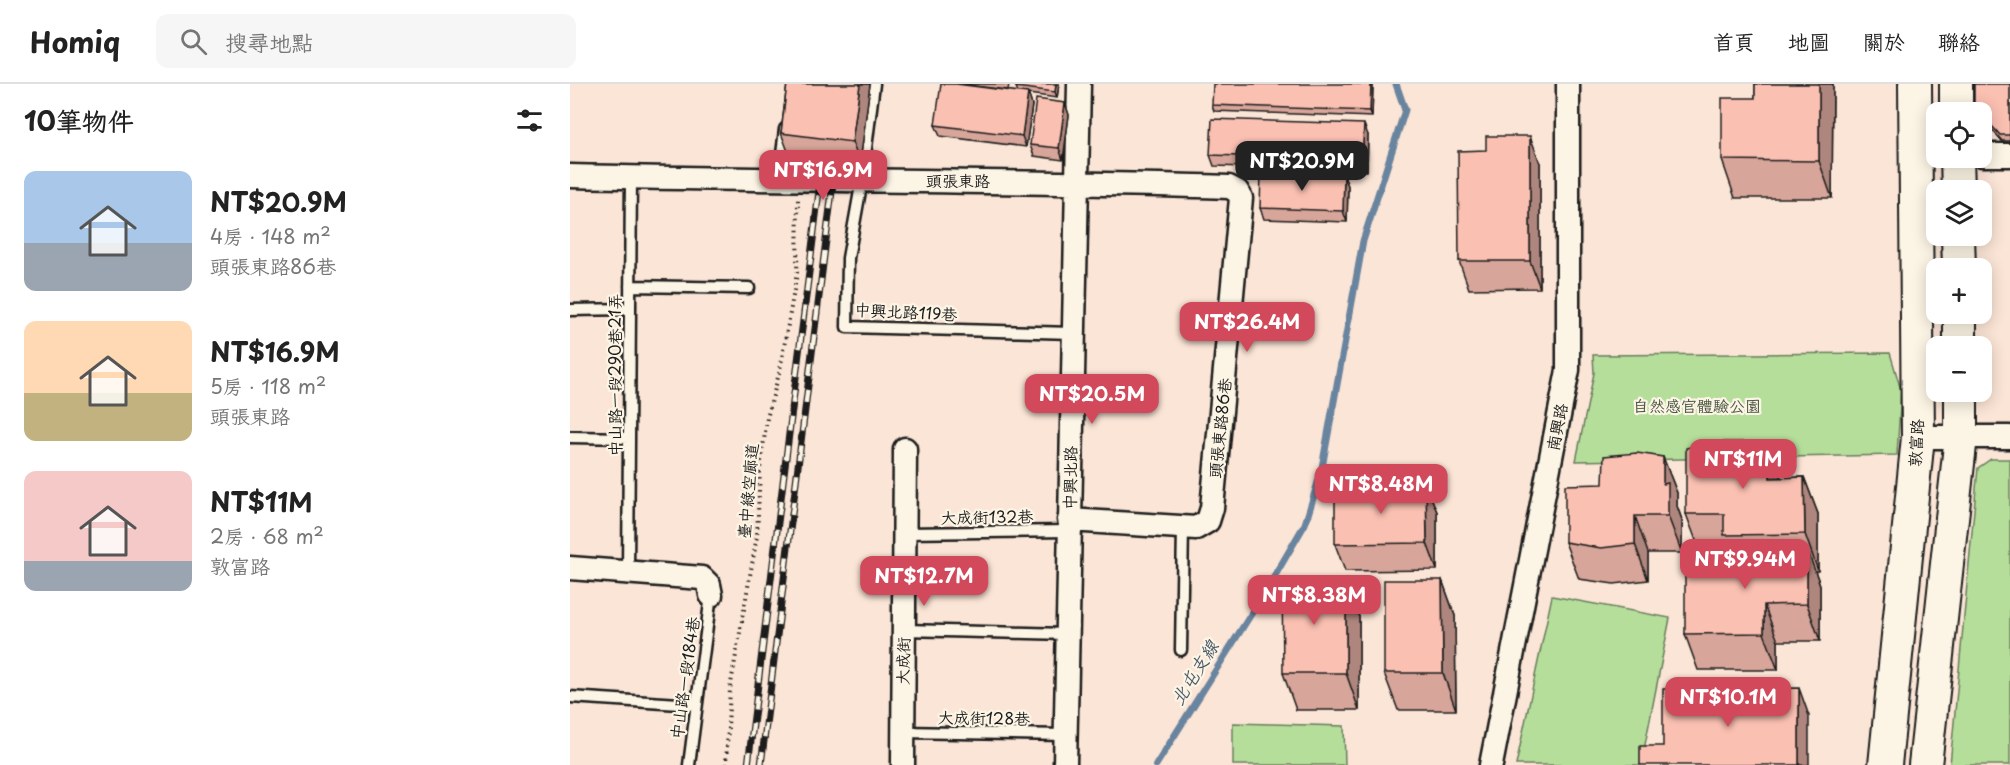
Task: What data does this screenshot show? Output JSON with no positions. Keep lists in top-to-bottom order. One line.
{"streets":{"street":["頭張東路","南興路","頭張東路86巷","敦富路","中興北路","大成街"],"lane":["中興北路119巷","中山路一段290巷21弄","大成街132巷","中山路一段184巷","大成街128巷"],"path":["臺中綠空廊道"]},"crossings":[["頭張東路","中興北路119巷"],["頭張東路","中山路一段290巷21弄"],["頭張東路","頭張東路86巷"],["頭張東路","中興北路"],["中興北路119巷","中興北路"],["中興北路","大成街132巷"],["中興北路","大成街128巷"],["大成街132巷","大成街"],["大成街","大成街128巷"]],"water":["北屯支線"],"parks":["自然感官體驗公園"],"page":{"header":"Homiq","search":"搜尋地點","nav":["首頁","地圖","關於","聯絡"],"heading":"10筆物件","map_buttons":["+","−"],"price":["NT$20.9M","NT$16.9M","NT$26.4M","NT$20.5M","NT$11M","NT$8.48M","NT$9.94M","NT$12.7M","NT$8.38M","NT$10.1M"],"list":[{"name":"NT$20.9M","note":"4房 · 148 m² · 頭張東路86巷"},{"name":"NT$16.9M","note":"5房 · 118 m² · 頭張東路"},{"name":"NT$11M","note":"2房 · 68 m² · 敦富路"}]}}
